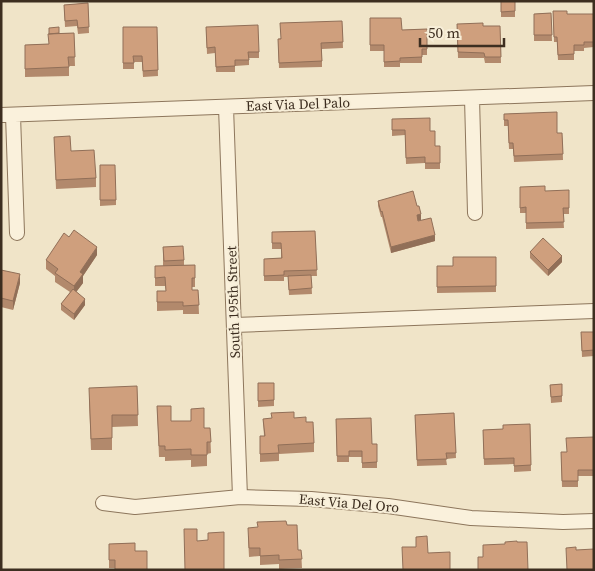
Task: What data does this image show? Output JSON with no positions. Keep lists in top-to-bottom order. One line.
{"streets":{"street":["East Via Del Palo","South 195th Street","East Via Del Oro"]},"crossings":[["East Via Del Palo","South 195th Street"],["South 195th Street","East Via Del Oro"]],"scale_bar":"50 m"}
